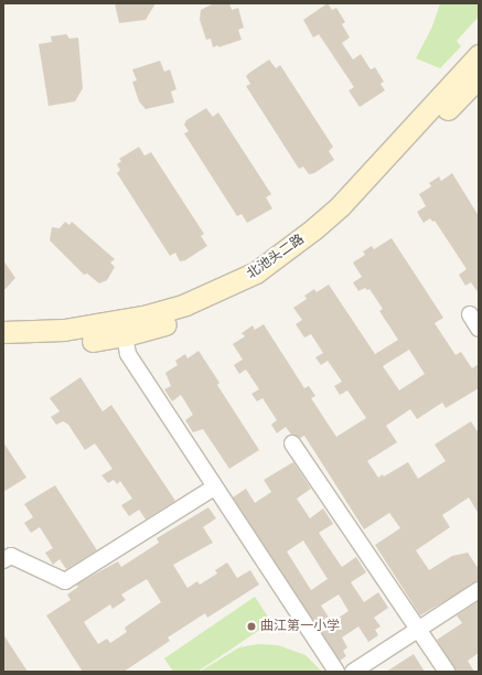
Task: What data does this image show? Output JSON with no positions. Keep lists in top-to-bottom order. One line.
{"streets":{"main road":["北池头二路"]},"places":["曲江第一小学"]}
